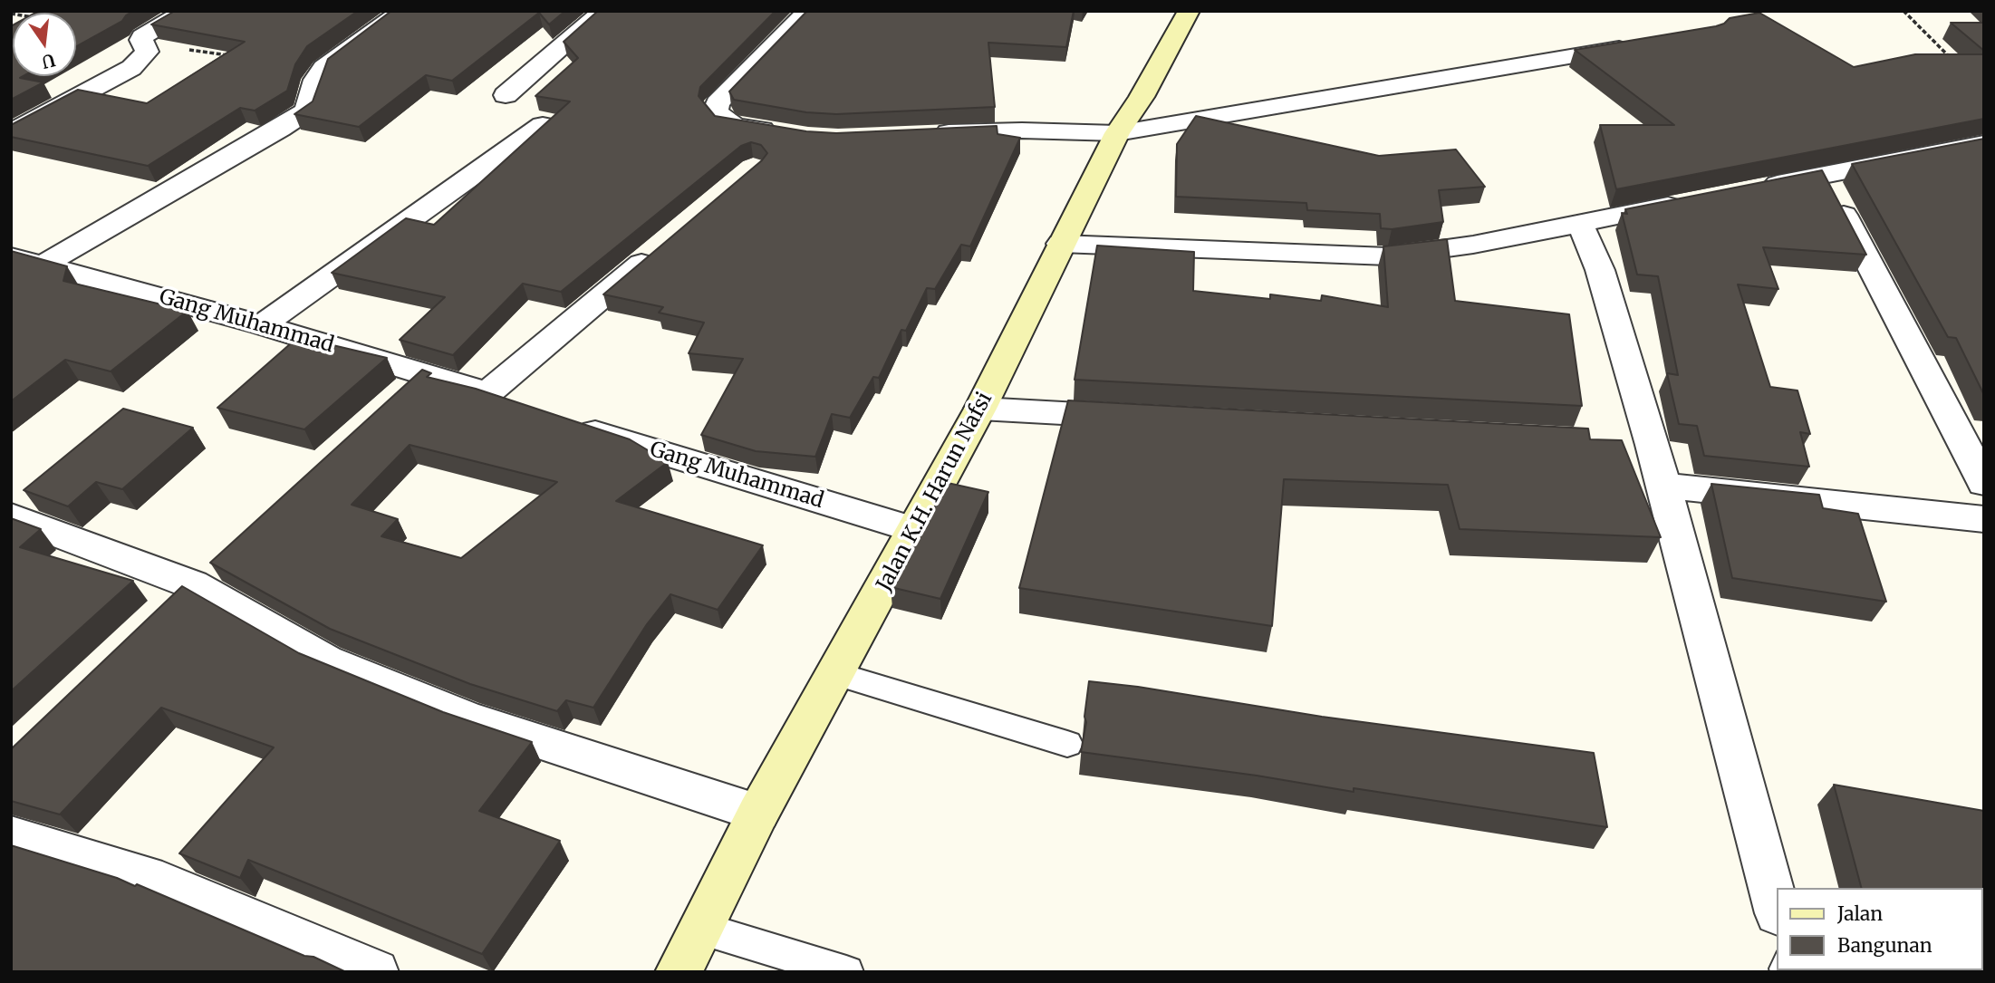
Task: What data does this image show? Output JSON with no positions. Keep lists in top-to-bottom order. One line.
{"streets":{"main road":["Jalan K.H. Harun Nafsi"],"street":["Gang Muhammad"]},"crossings":[["Gang Muhammad","Jalan K.H. Harun Nafsi"]],"legend":["Jalan","Bangunan"],"north":"bottom"}
